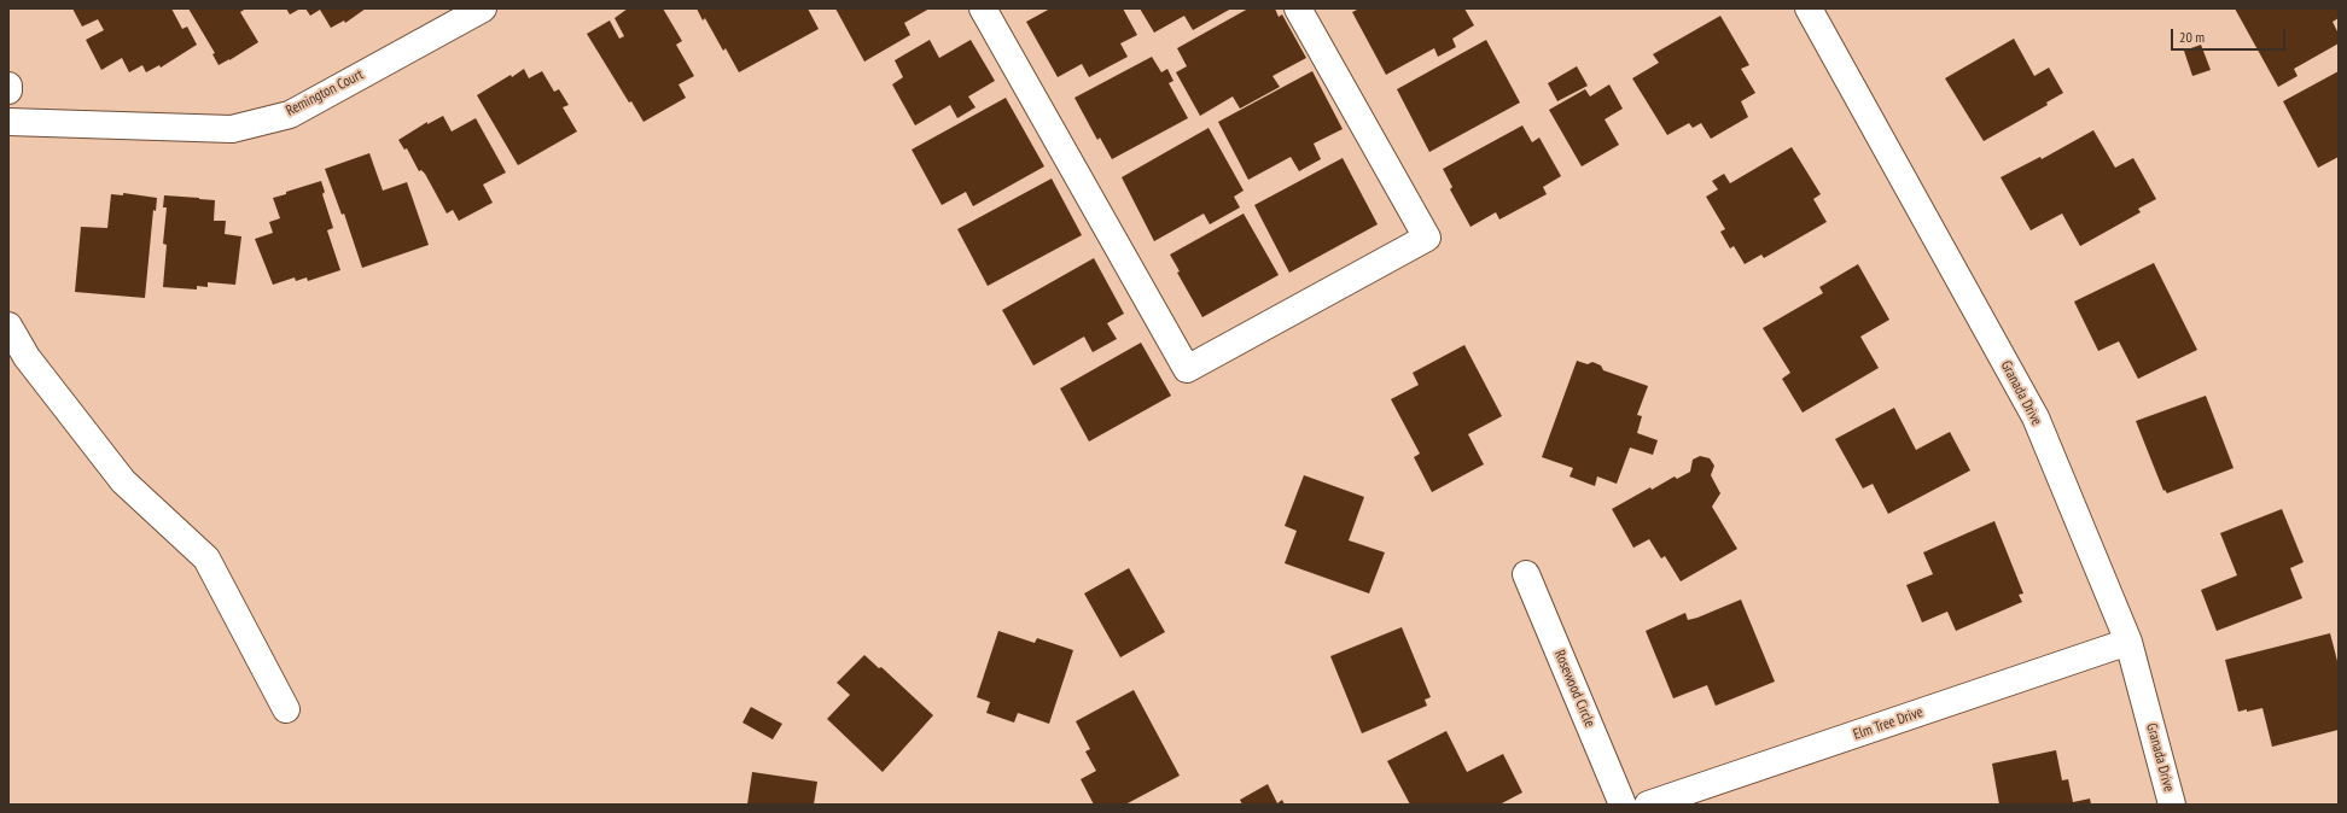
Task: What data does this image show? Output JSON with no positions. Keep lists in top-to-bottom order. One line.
{"streets":{"street":["Remington Court","Granada Drive","Rosewood Circle","Elm Tree Drive"]},"crossings":[["Granada Drive","Elm Tree Drive"]],"scale_bar":"20 m"}
